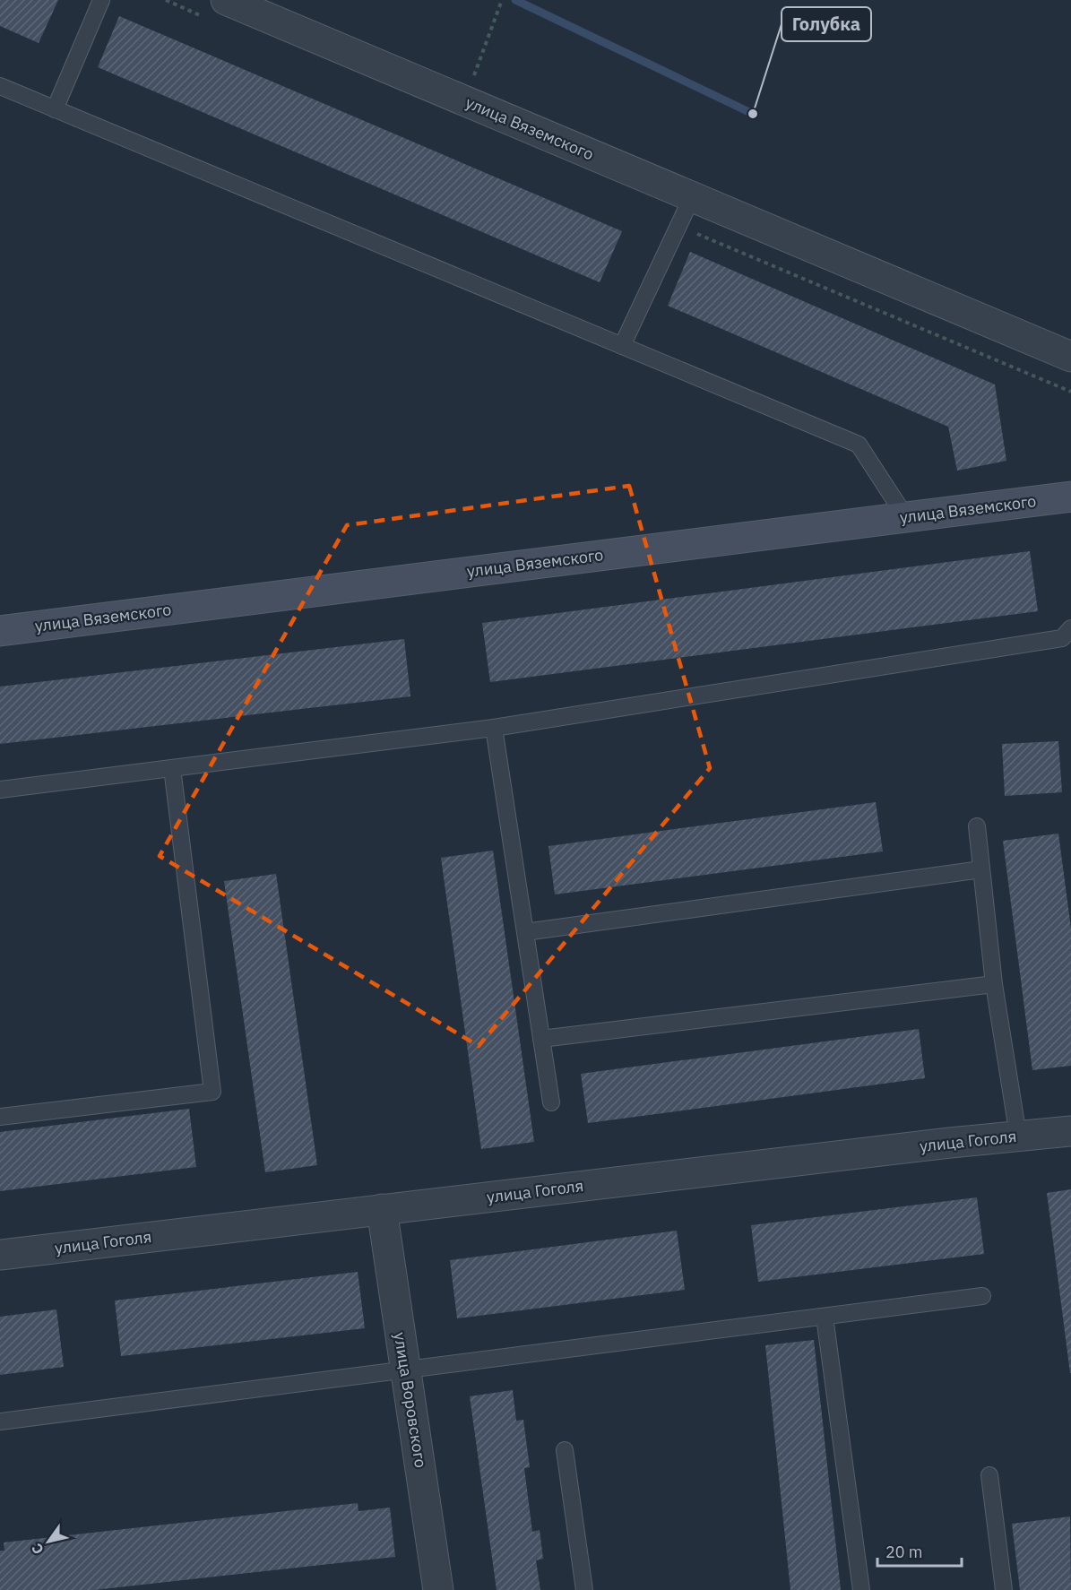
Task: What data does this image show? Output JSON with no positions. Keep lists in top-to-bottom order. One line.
{"streets":{"street":["улица Вяземского","улица Гоголя","улица Воровского"]},"crossings":[["улица Гоголя","улица Воровского"]],"places":["Голубка"],"scale_bar":"20 m","north":"bottom left"}
